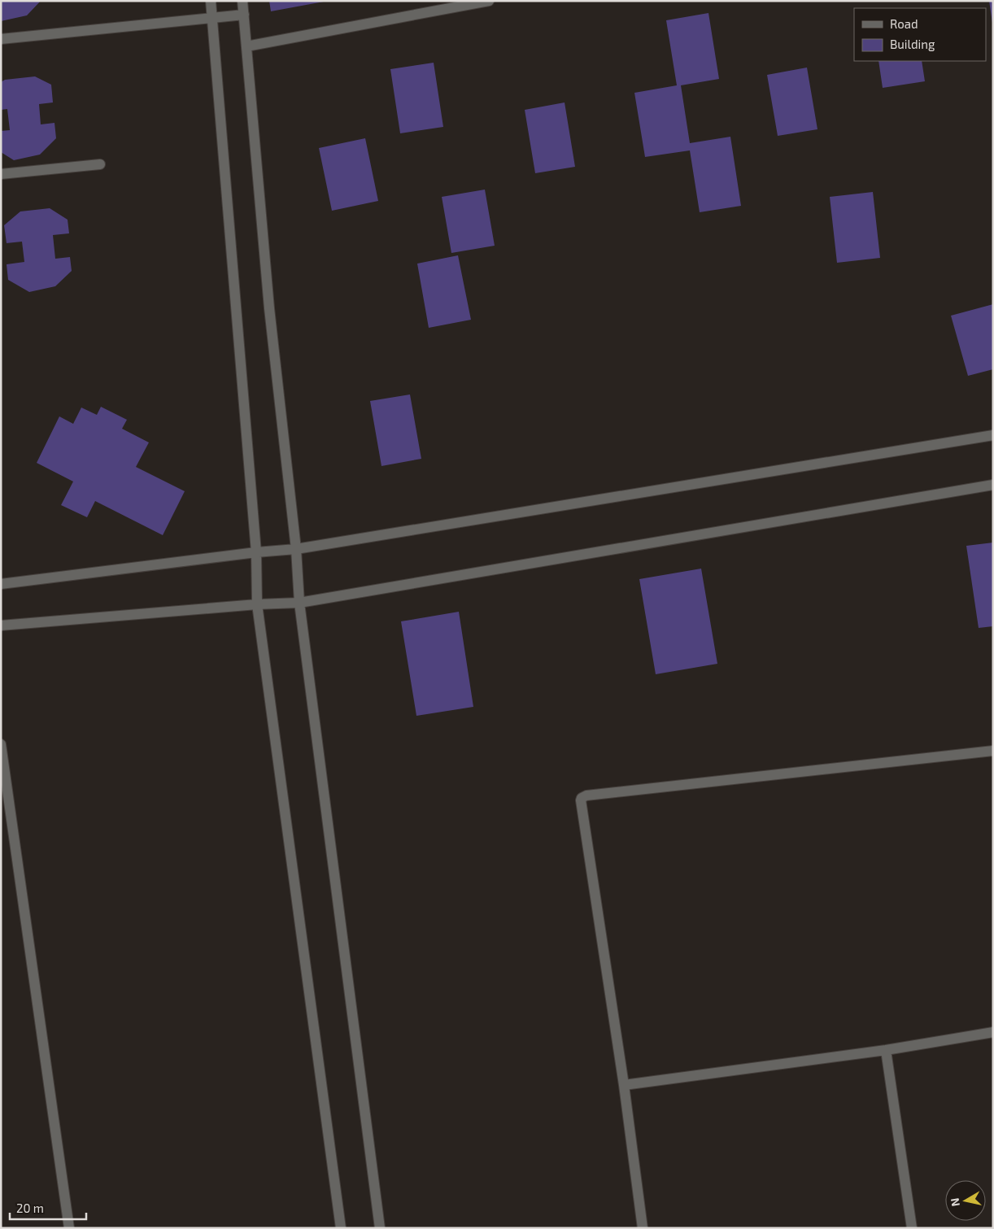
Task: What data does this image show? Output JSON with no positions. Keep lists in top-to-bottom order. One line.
{"legend":["Road","Building"],"scale_bar":"20 m","north":"left"}
